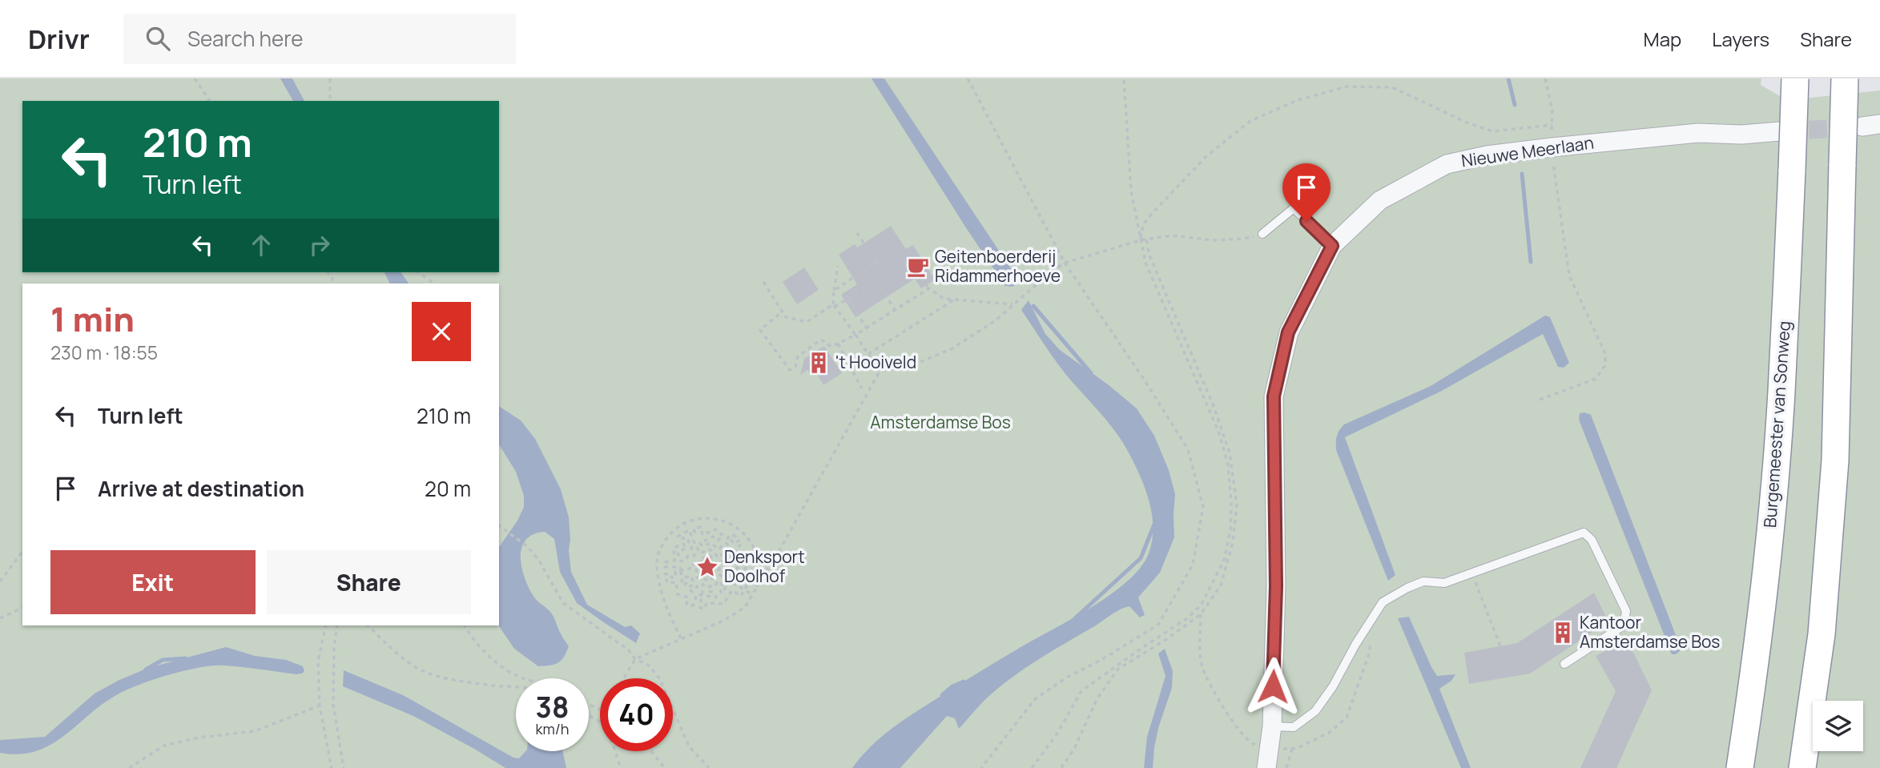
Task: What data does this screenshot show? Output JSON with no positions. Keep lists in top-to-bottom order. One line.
{"streets":{"highway":["Burgemeester van Sonweg"],"street":["Nieuwe Meerlaan"]},"parks":["Amsterdamse Bos"],"places":{"cafe":["Geitenboerderij Ridammerhoeve"],"building":["'t Hooiveld","Kantoor Amsterdamse Bos"],"place":["Denksport Doolhof"]},"page":{"header":"Drivr","search":"Search here","nav":["Map","Layers","Share"],"turn":["210 m","Turn left"],"heading":["1 min","230 m · 18:55"],"list":[{"name":"Turn left","value":"210 m"},{"name":"Arrive at destination","value":"20 m"}],"buttons":["Exit","Share"],"speed":"38 km/h","limit":"40"}}
